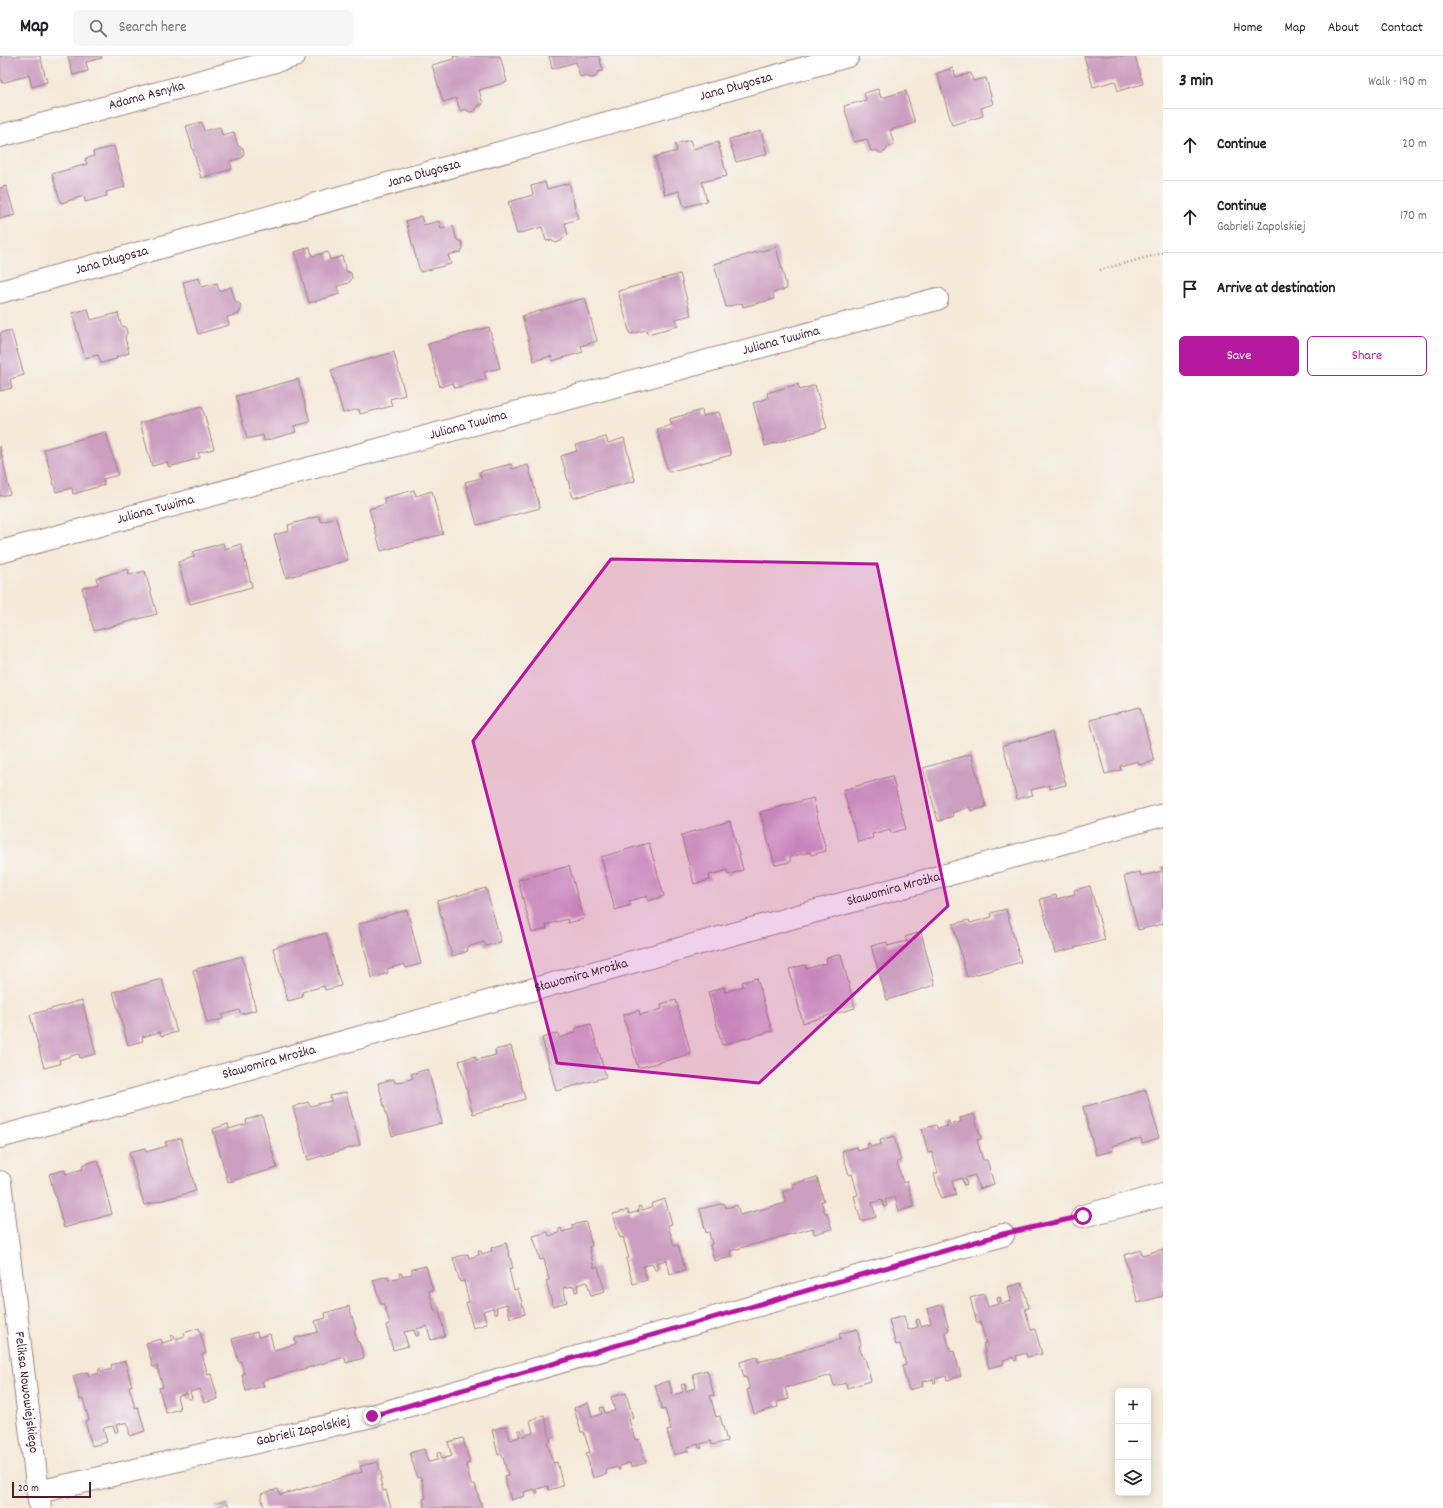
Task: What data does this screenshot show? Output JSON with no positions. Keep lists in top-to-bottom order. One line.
{"streets":{"street":["Jana Długosza","Adama Asnyka","Juliana Tuwima","Sławomira Mrożka","Feliksa Nowowiejskiego","Gabrieli Zapolskiej"]},"crossings":[["Feliksa Nowowiejskiego","Gabrieli Zapolskiej"]],"scale_bar":"20 m","page":{"header":"Map","search":"Search here","nav":["Home","Map","About","Contact"],"heading":["3 min","Walk · 190 m"],"list":[["Continue","20 m"],["Continue","Gabrieli Zapolskiej","170 m"],"Arrive at destination"],"buttons":["Save","Share"],"map_buttons":["+","−"],"scale":"20 m"}}
